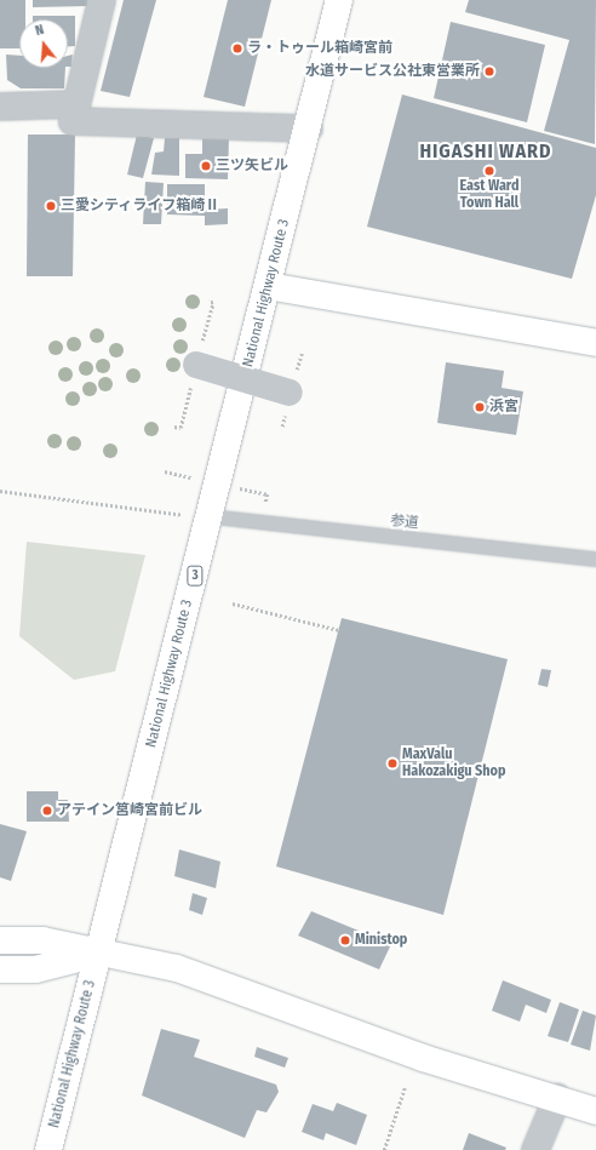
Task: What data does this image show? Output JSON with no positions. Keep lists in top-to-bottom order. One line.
{"streets":{"main road":["National Highway Route 3","3"],"lane":["参道"]},"crossings":[["National Highway Route 3","参道"]],"districts":["HIGASHI WARD"],"places":["ラ・トゥール箱崎宮前","水道サービス公社東営業所","三ツ矢ビル","East Ward Town Hall","三愛シティライフ箱崎Ⅱ","浜宮","MaxValu Hakozakigu Shop","アテイン筥崎宮前ビル","Ministop"],"north":"top"}
